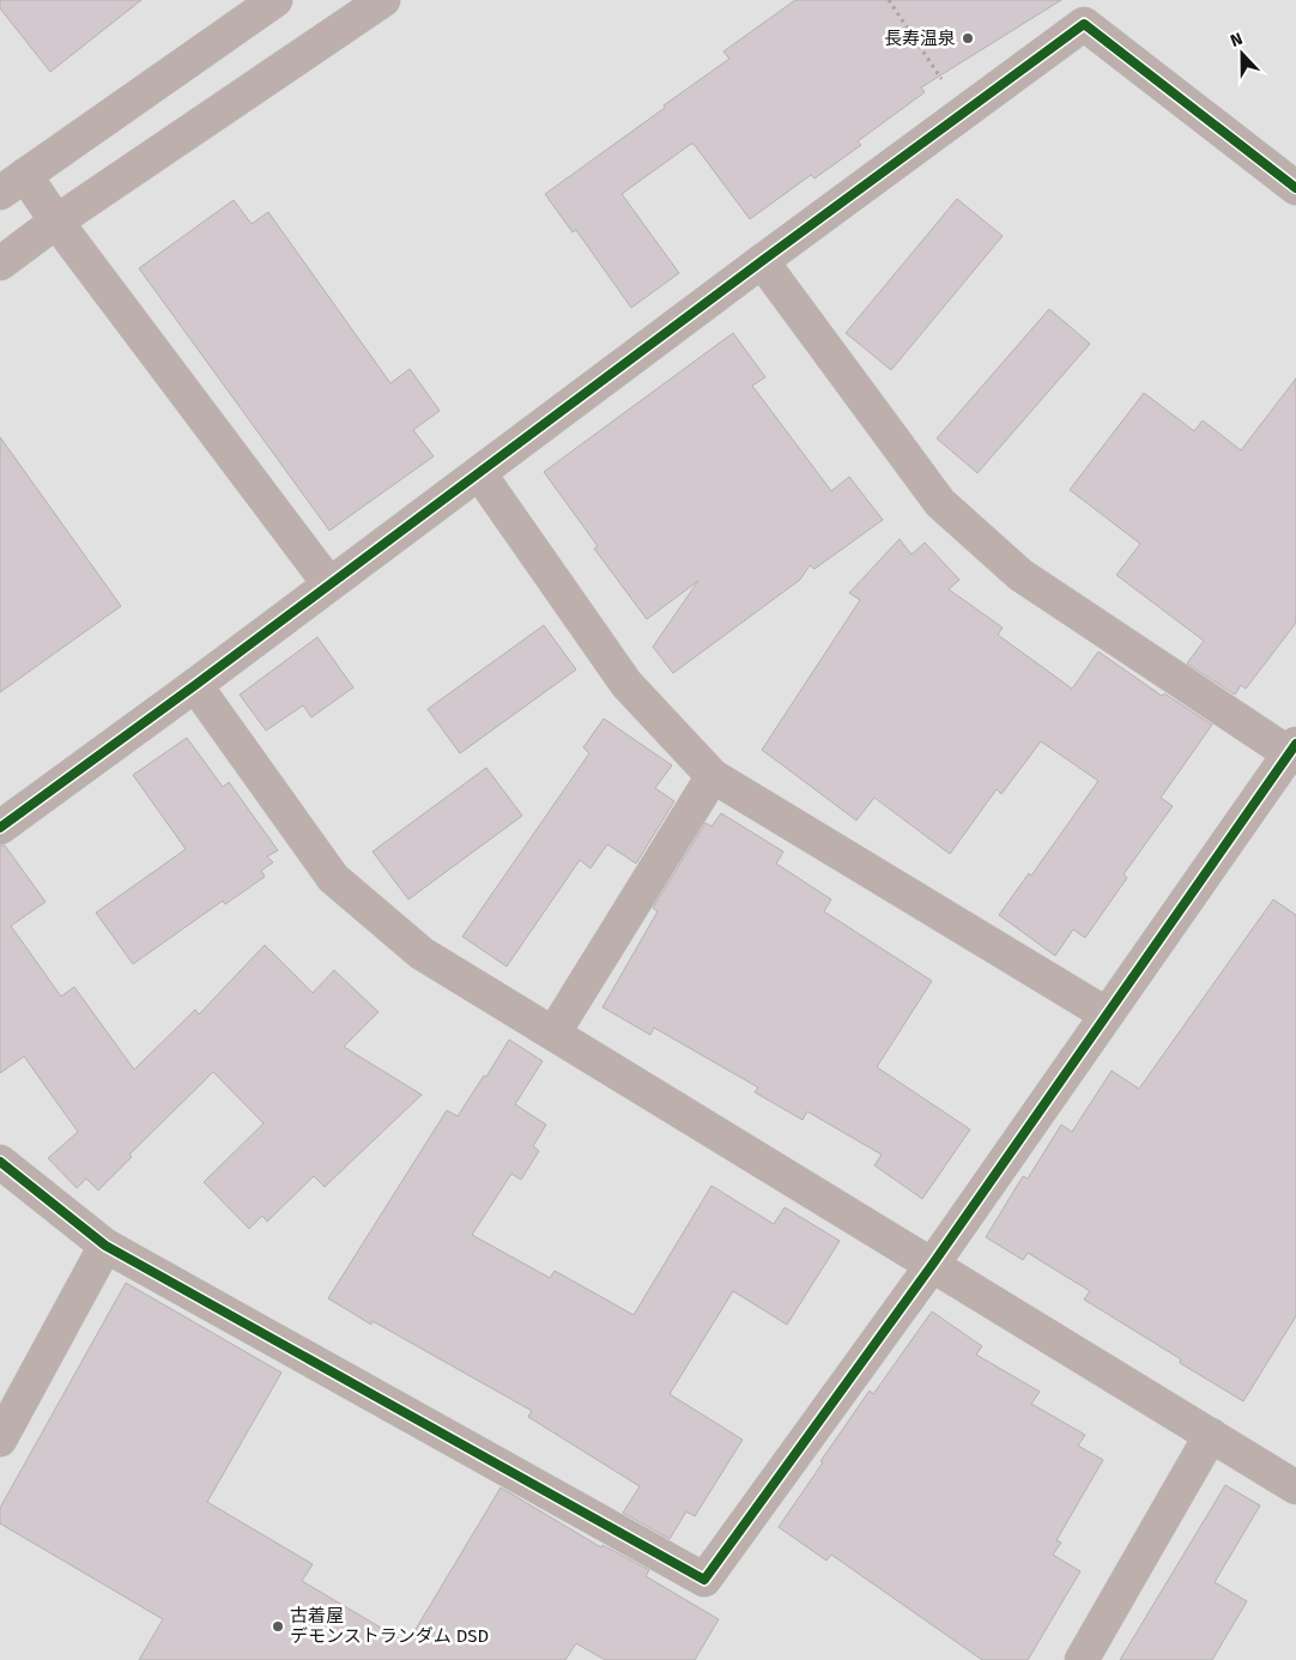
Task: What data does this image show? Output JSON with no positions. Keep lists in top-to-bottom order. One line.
{"places":["長寿温泉","古着屋 デモンストランダム DSD"],"north":"top"}
